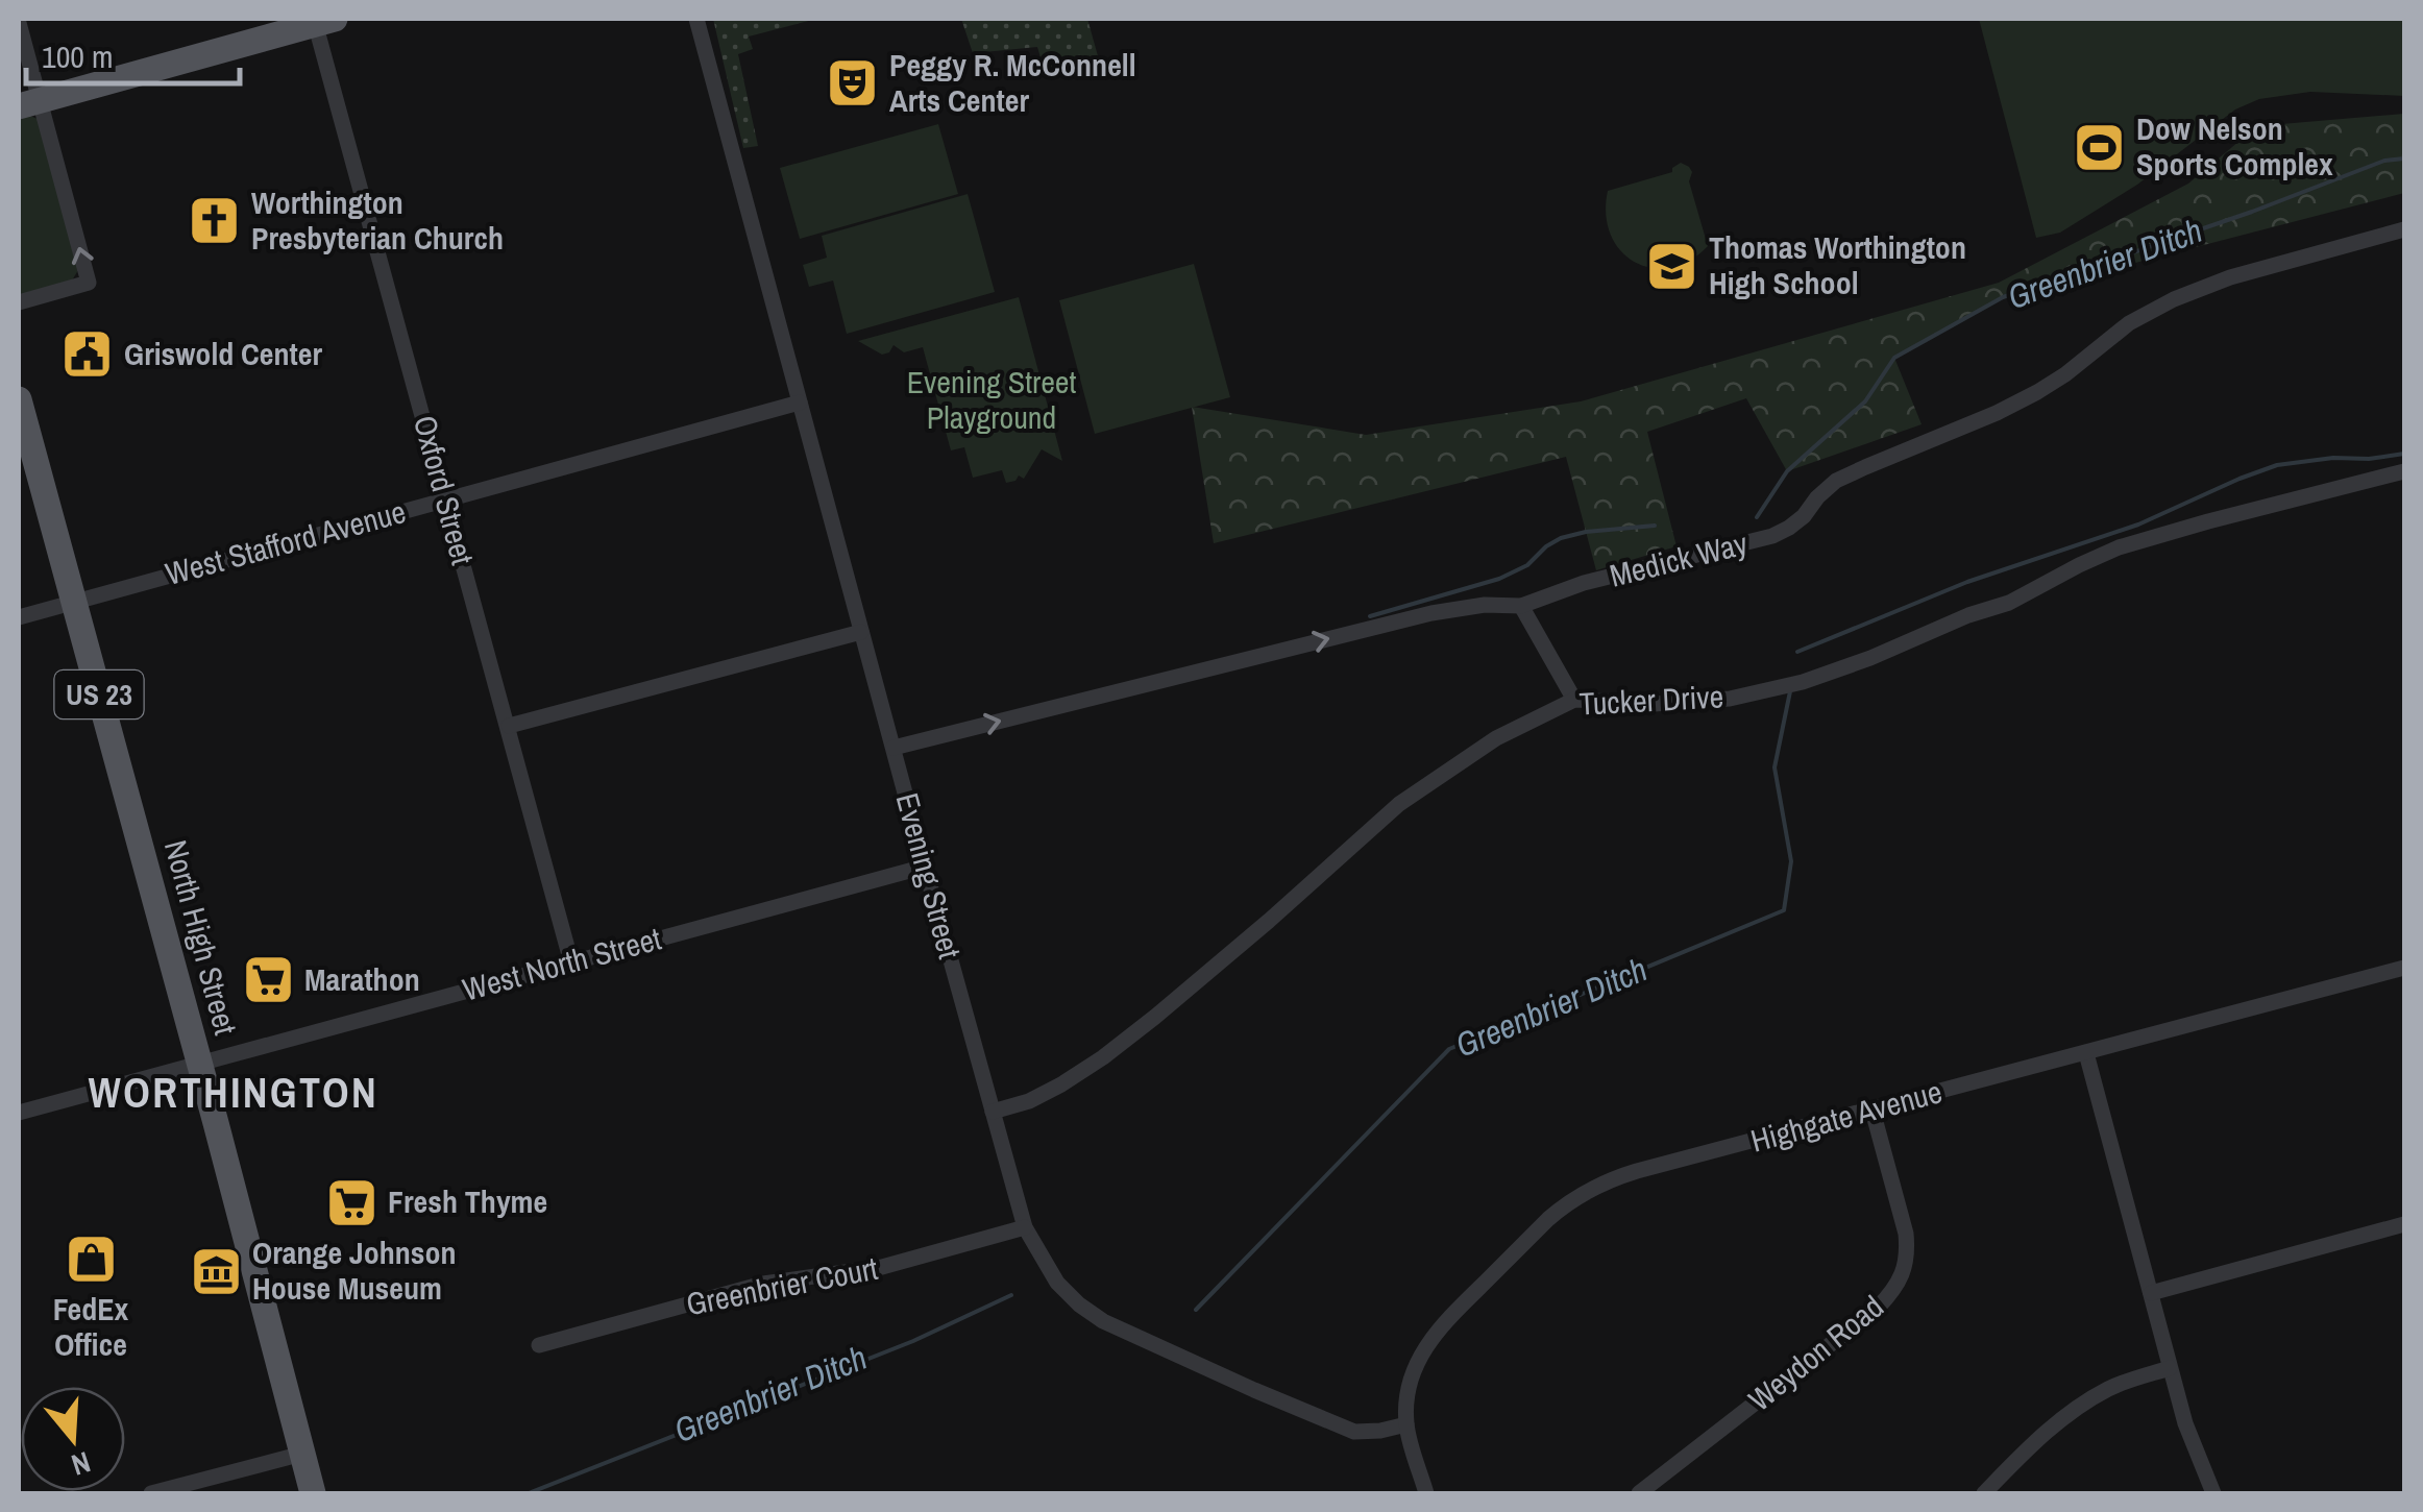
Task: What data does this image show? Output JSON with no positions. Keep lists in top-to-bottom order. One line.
{"streets":{"main road":["US 23","North High Street"],"street":["Oxford Street","West Stafford Avenue","Medick Way","Tucker Drive","Evening Street","West North Street","Highgate Avenue","Greenbrier Court","Weydon Road"]},"crossings":[["Oxford Street","West Stafford Avenue"],["Oxford Street","West North Street"],["West Stafford Avenue","Evening Street"],["West Stafford Avenue","North High Street"],["Medick Way","Evening Street"],["Tucker Drive","Evening Street"],["Evening Street","West North Street"],["Evening Street","Highgate Avenue"],["Evening Street","Greenbrier Court"],["North High Street","West North Street"],["Highgate Avenue","Weydon Road"]],"one_way":["Medick Way"],"districts":["WORTHINGTON"],"water":["Greenbrier Ditch"],"parks":["Evening Street Playground"],"places":{"theatre":["Peggy R. McConnell Arts Center"],"sports":["Dow Nelson Sports Complex"],"church":["Worthington Presbyterian Church"],"school or university":["Thomas Worthington High School"],"public building":["Griswold Center"],"supermarket":["Marathon","Fresh Thyme"],"shop":["FedEx Office"],"museum":["Orange Johnson House Museum"]},"scale_bar":"100 m","north":"bottom"}
